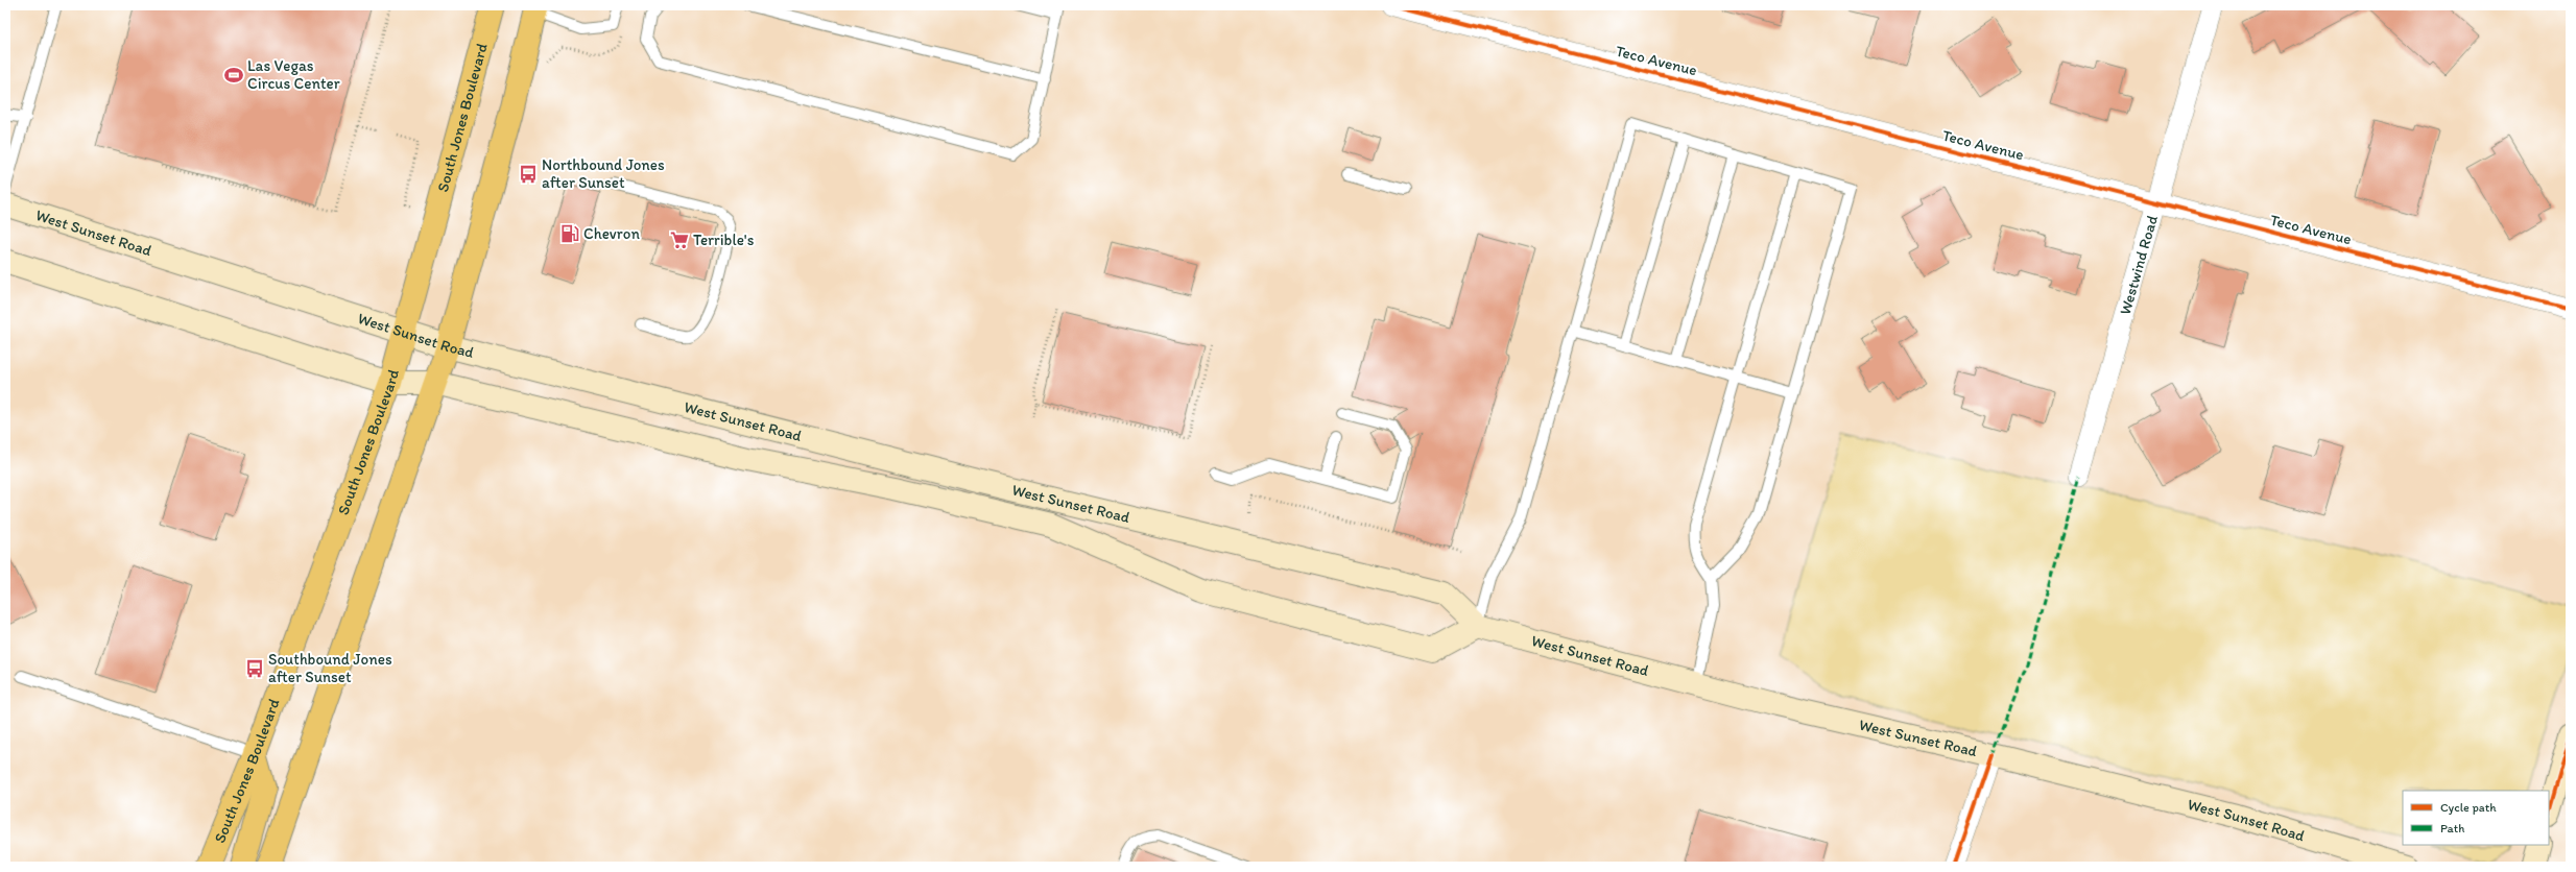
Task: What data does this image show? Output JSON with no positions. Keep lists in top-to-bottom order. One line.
{"streets":{"main road":["South Jones Boulevard","West Sunset Road"],"street":["Teco Avenue","Westwind Road"]},"crossings":[["Teco Avenue","Westwind Road"],["South Jones Boulevard","West Sunset Road"]],"places":{"sports":["Las Vegas Circus Center"],"bus stop":["Northbound Jones after Sunset","Southbound Jones after Sunset"],"fuel station":["Chevron"],"supermarket":["Terrible's"]},"legend":["Cycle path","Path"]}
